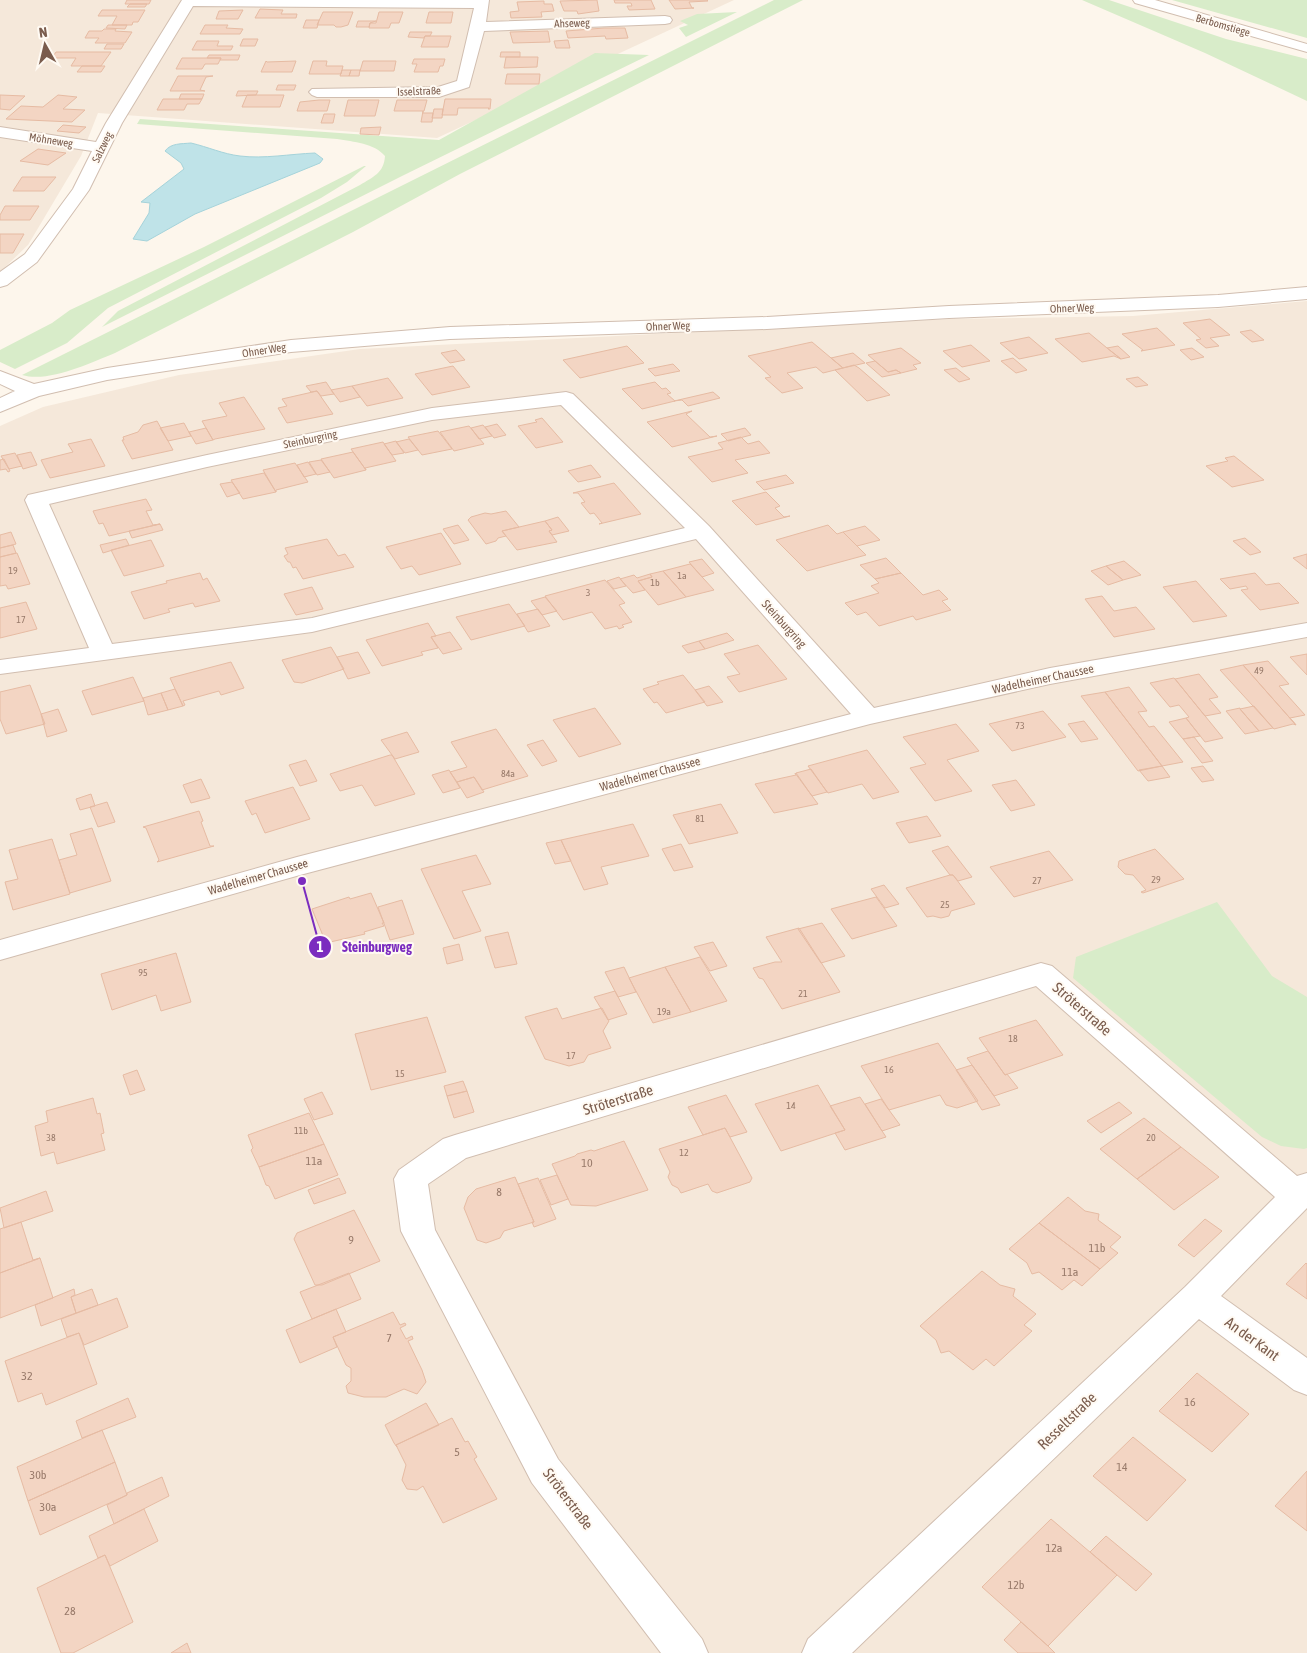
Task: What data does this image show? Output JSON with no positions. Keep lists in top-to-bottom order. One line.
{"streets":{"street":["Ahseweg","Berbomstiege","Isselstraße","Möhneweg","Salzweg","Ohner Weg","Steinburgring","Wadelheimer Chaussee","Ströterstraße","An der Kant","Resseltstraße"]},"crossings":[["Ahseweg","Isselstraße"],["Möhneweg","Salzweg"],["Steinburgring","Wadelheimer Chaussee"],["Ströterstraße","Resseltstraße"],["An der Kant","Resseltstraße"]],"places":["Steinburgweg"],"house_numbers":["19","1a","1b","3","17","49","73","84a","81","29","27","25","95","21","19a","18","17","16","15","14","11b","38","20","12","11a","10","8","9","11b","11a","7","32","16","5","14","30b","30a","12a","12b","28"],"north":"top"}
